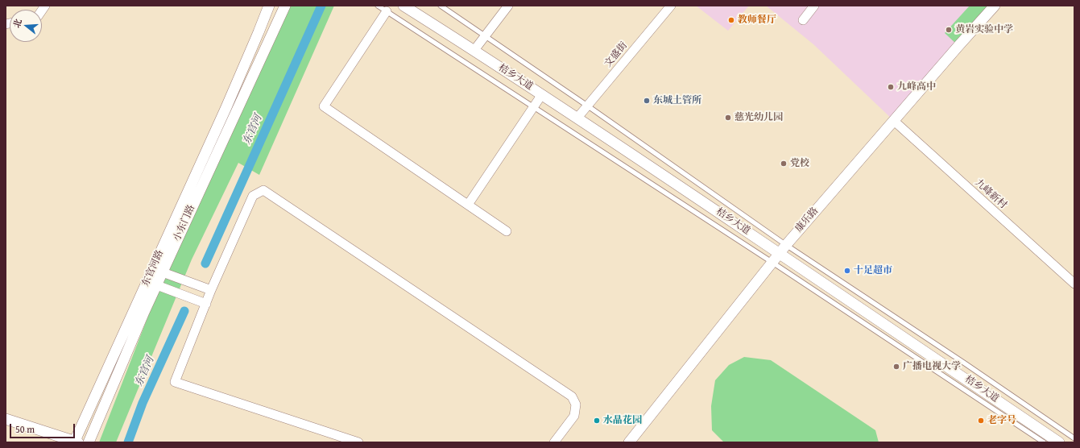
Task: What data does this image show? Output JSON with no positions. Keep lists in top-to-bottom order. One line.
{"streets":{"street":["文盛街","桔乡大道","九峰新村","康乐路","小东门路","东官河路"]},"crossings":[["文盛街","桔乡大道"],["桔乡大道","康乐路"],["九峰新村","康乐路"],["小东门路","东官河路"]],"water":["东官河"],"places":["教师餐厅","黄岩实验中学","九峰高中","东城土管所","慈光幼儿园","党校","十足超市","广播电视大学","水晶花园","老字号"],"scale_bar":"50 m","north":"left"}
